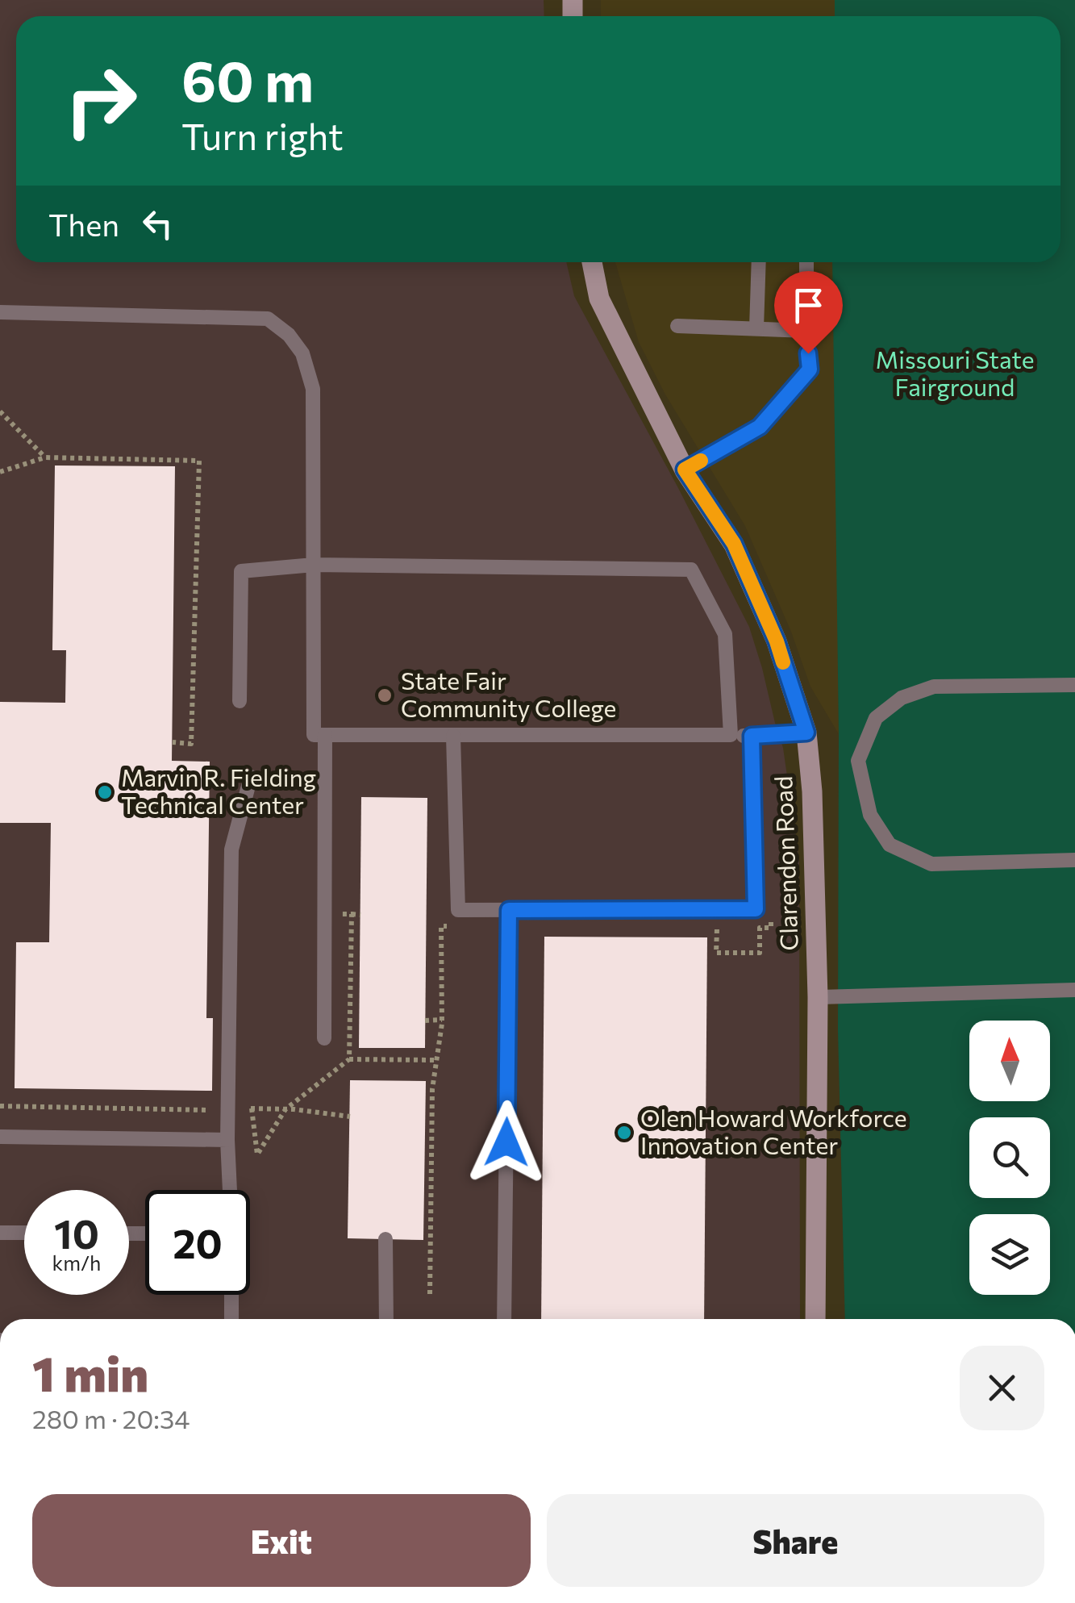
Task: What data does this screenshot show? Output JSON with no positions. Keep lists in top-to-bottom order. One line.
{"streets":{"street":["Clarendon Road"]},"parks":["Missouri State Fairground"],"places":["State Fair Community College","Marvin R. Fielding Technical Center","Olen Howard Workforce Innovation Center"],"north":"top","page":{"turn":["60 m","Turn right"],"then":"Then","speed":"10 km/h","limit":"20","heading":["1 min","280 m · 20:34"],"buttons":["Exit","Share"]}}
